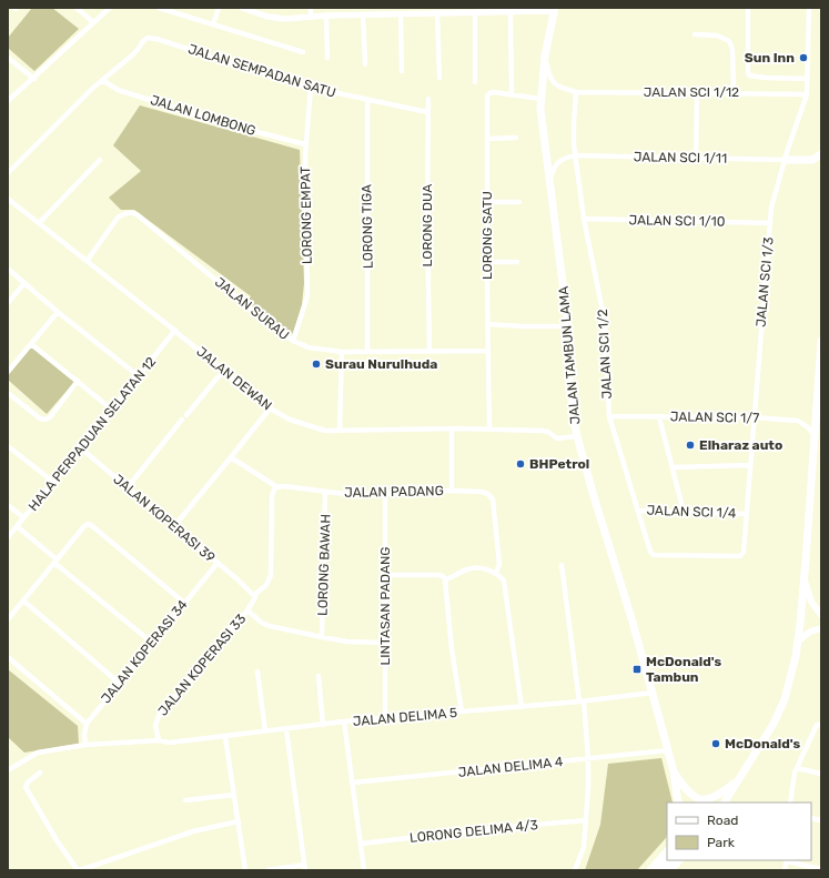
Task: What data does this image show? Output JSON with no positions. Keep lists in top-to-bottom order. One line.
{"streets":{"main road":["JALAN TAMBUN LAMA"],"street":["JALAN SEMPADAN SATU","JALAN SCI 1/12","JALAN LOMBONG","JALAN SCI 1/11","LORONG EMPAT","JALAN SCI 1/10","LORONG DUA","LORONG TIGA","LORONG SATU","JALAN SCI 1/3","JALAN SURAU","JALAN SCI 1/2","JALAN DEWAN","JALAN SCI 1/7","HALA PERPADUAN SELATAN 12","JALAN PADANG","JALAN SCI 1/4","JALAN KOPERASI 39","LORONG BAWAH","LINTASAN PADANG","JALAN KOPERASI 34","JALAN KOPERASI 33","JALAN DELIMA 5","JALAN DELIMA 4","LORONG DELIMA 4/3"]},"crossings":[["JALAN SEMPADAN SATU","JALAN LOMBONG"],["JALAN SEMPADAN SATU","LORONG EMPAT"],["JALAN SEMPADAN SATU","LORONG DUA"],["JALAN SEMPADAN SATU","LORONG TIGA"],["JALAN SCI 1/12","JALAN SCI 1/3"],["JALAN SCI 1/12","JALAN SCI 1/2"],["JALAN LOMBONG","LORONG EMPAT"],["JALAN SCI 1/11","JALAN SCI 1/3"],["JALAN SCI 1/11","JALAN SCI 1/2"],["LORONG EMPAT","JALAN SURAU"],["JALAN SCI 1/10","JALAN SCI 1/3"],["JALAN SCI 1/10","JALAN SCI 1/2"],["LORONG DUA","JALAN SURAU"],["LORONG TIGA","JALAN SURAU"],["LORONG SATU","JALAN SURAU"],["LORONG SATU","JALAN TAMBUN LAMA"],["LORONG SATU","JALAN DEWAN"],["JALAN SCI 1/3","JALAN SCI 1/2"],["JALAN SCI 1/3","JALAN SCI 1/7"],["JALAN SCI 1/3","JALAN SCI 1/4"],["JALAN SURAU","JALAN DEWAN"],["JALAN SCI 1/2","JALAN SCI 1/7"],["JALAN SCI 1/2","JALAN SCI 1/4"],["JALAN TAMBUN LAMA","JALAN DEWAN"],["JALAN TAMBUN LAMA","JALAN DELIMA 5"],["JALAN TAMBUN LAMA","JALAN DELIMA 4"],["JALAN DEWAN","HALA PERPADUAN SELATAN 12"],["HALA PERPADUAN SELATAN 12","JALAN KOPERASI 39"],["JALAN PADANG","LORONG BAWAH"],["JALAN PADANG","LINTASAN PADANG"],["JALAN PADANG","JALAN KOPERASI 33"],["JALAN KOPERASI 39","JALAN KOPERASI 34"],["JALAN KOPERASI 39","JALAN KOPERASI 33"],["LINTASAN PADANG","JALAN DELIMA 5"],["JALAN KOPERASI 33","JALAN DELIMA 5"]],"places":{"other":["Sun Inn","Surau Nurulhuda","Elharaz auto","BHPetrol","McDonald's"],"transit":["McDonald's Tambun"]},"legend":["Road","Park"]}
